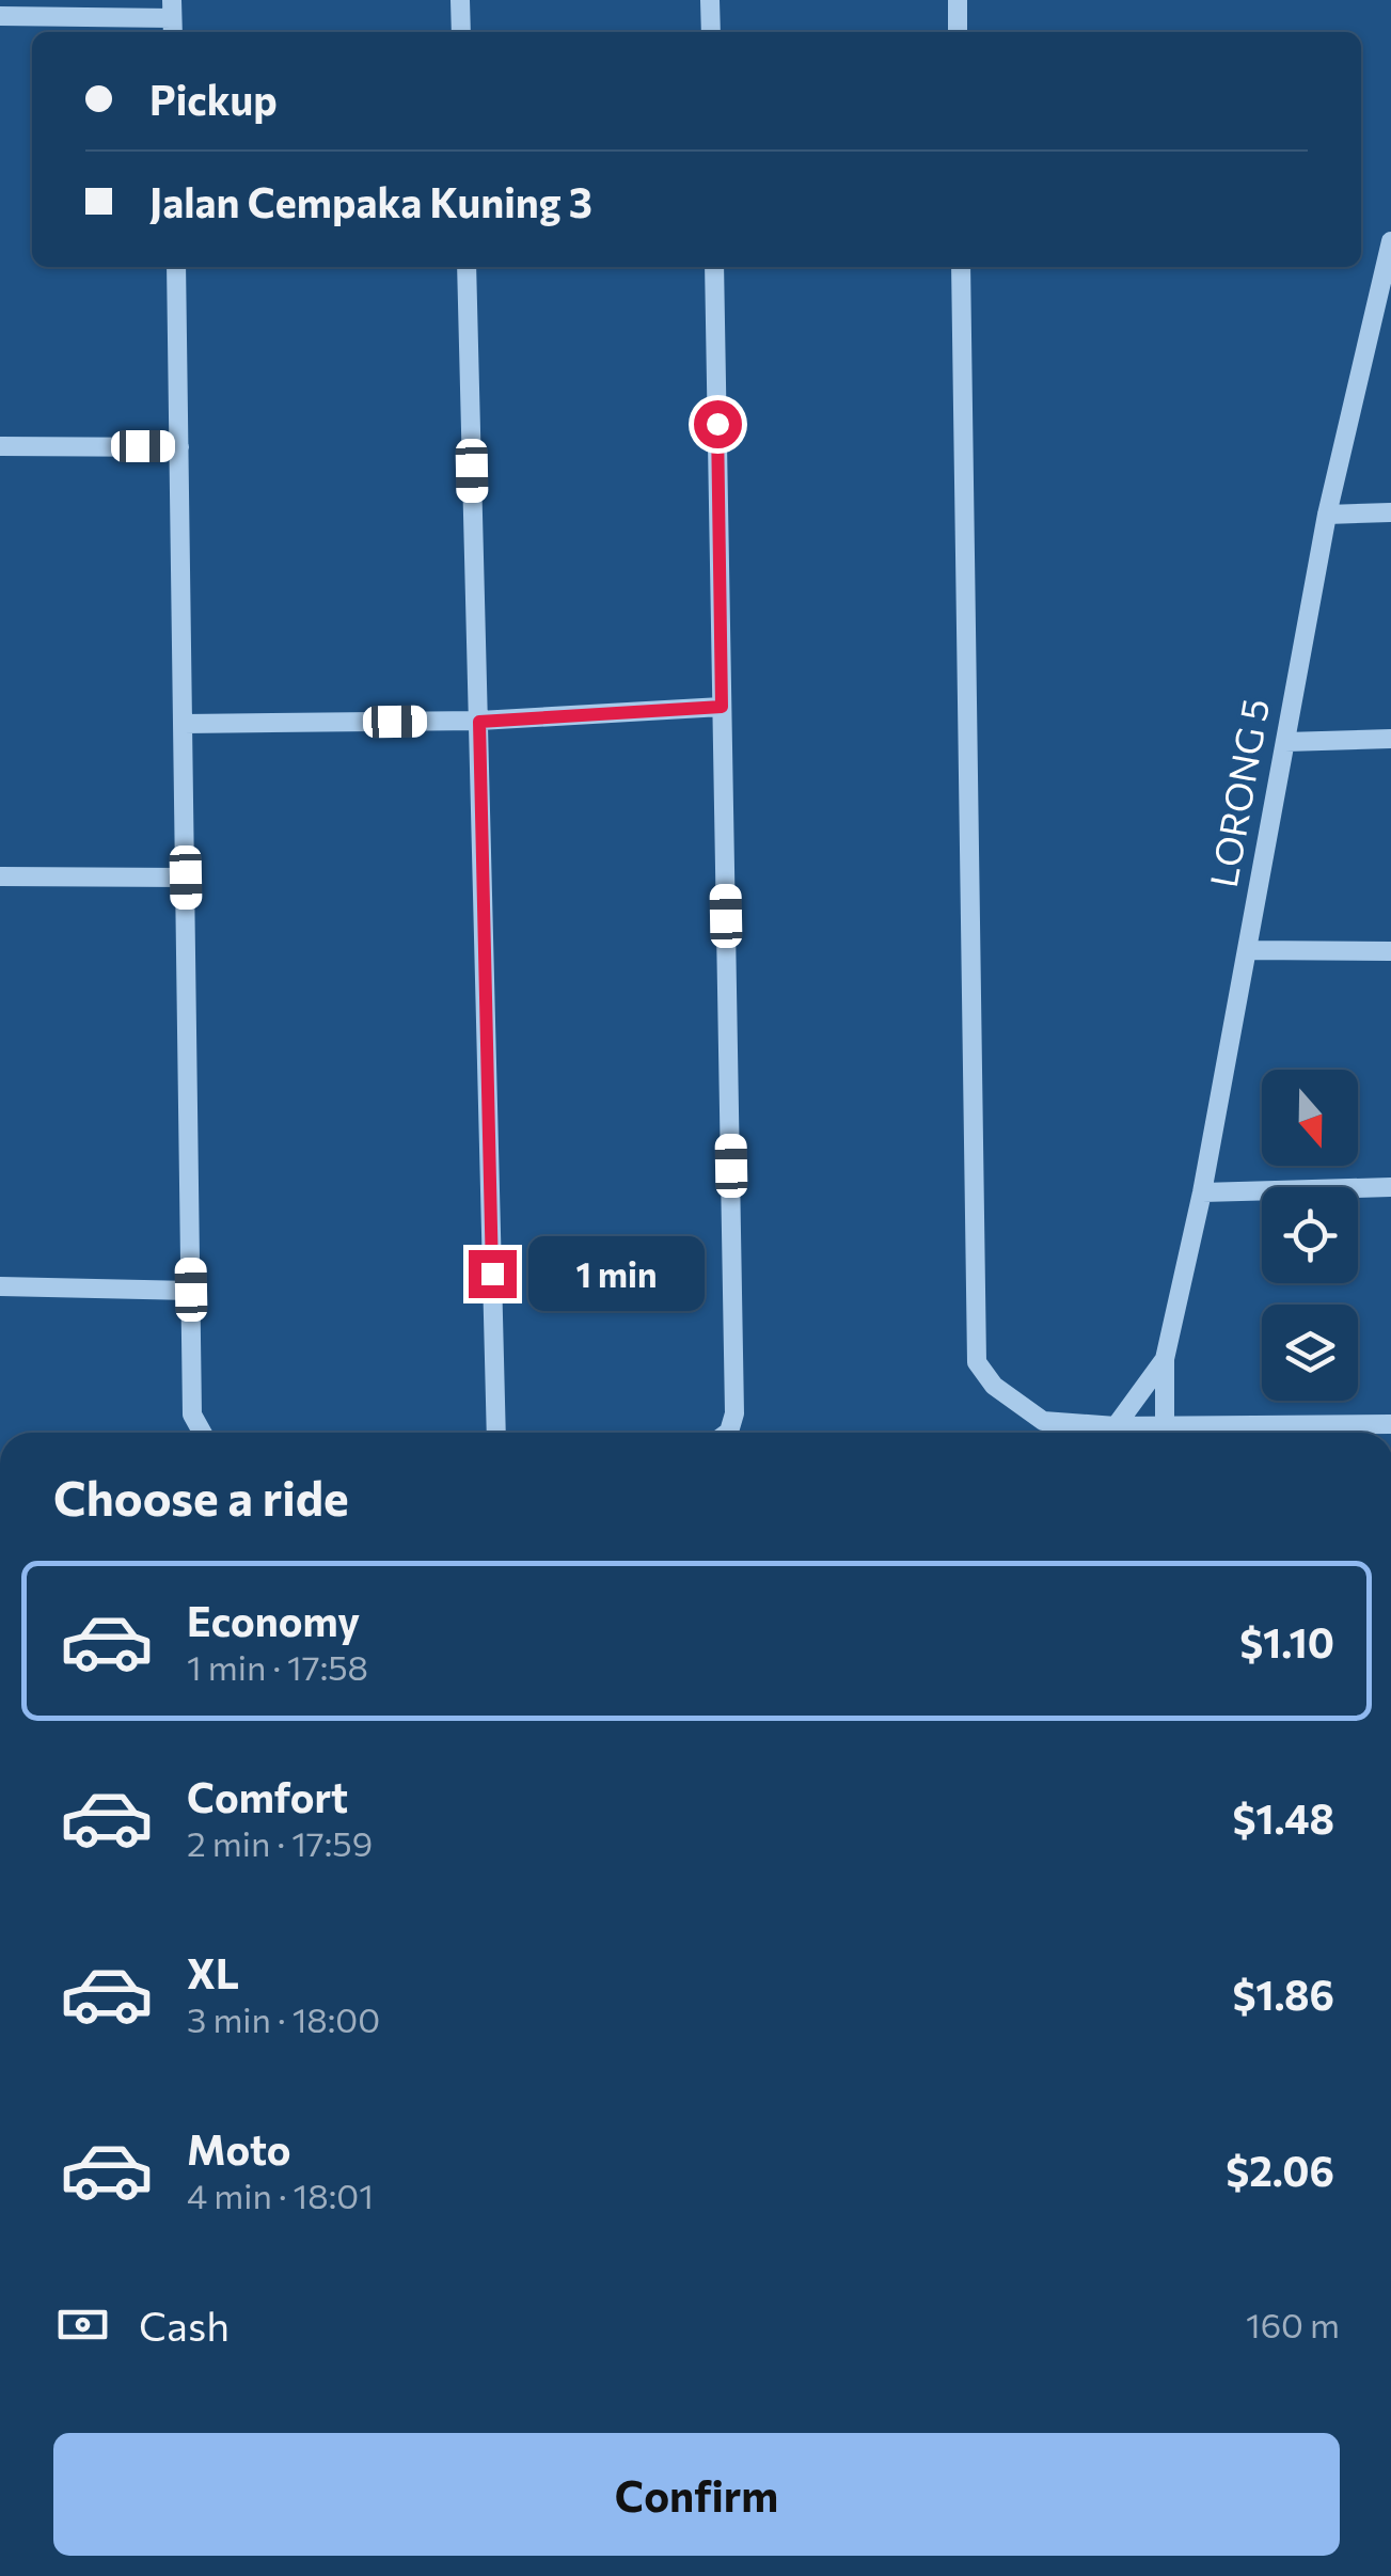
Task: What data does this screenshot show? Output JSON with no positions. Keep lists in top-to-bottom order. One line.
{"streets":{"street":["LORONG 5"]},"north":"bottom","page":{"banner":["Pickup","Jalan Cempaka Kuning 3"],"bubble":"1 min","heading":"Choose a ride","list":[{"name":"Economy","note":"1 min · 17:58","value":"$1.10"},{"name":"Comfort","note":"2 min · 17:59","value":"$1.48"},{"name":"XL","note":"3 min · 18:00","value":"$1.86"},{"name":"Moto","note":"4 min · 18:01","value":"$2.06"}],"pay":["Cash","160 m"],"buttons":"Confirm"}}
